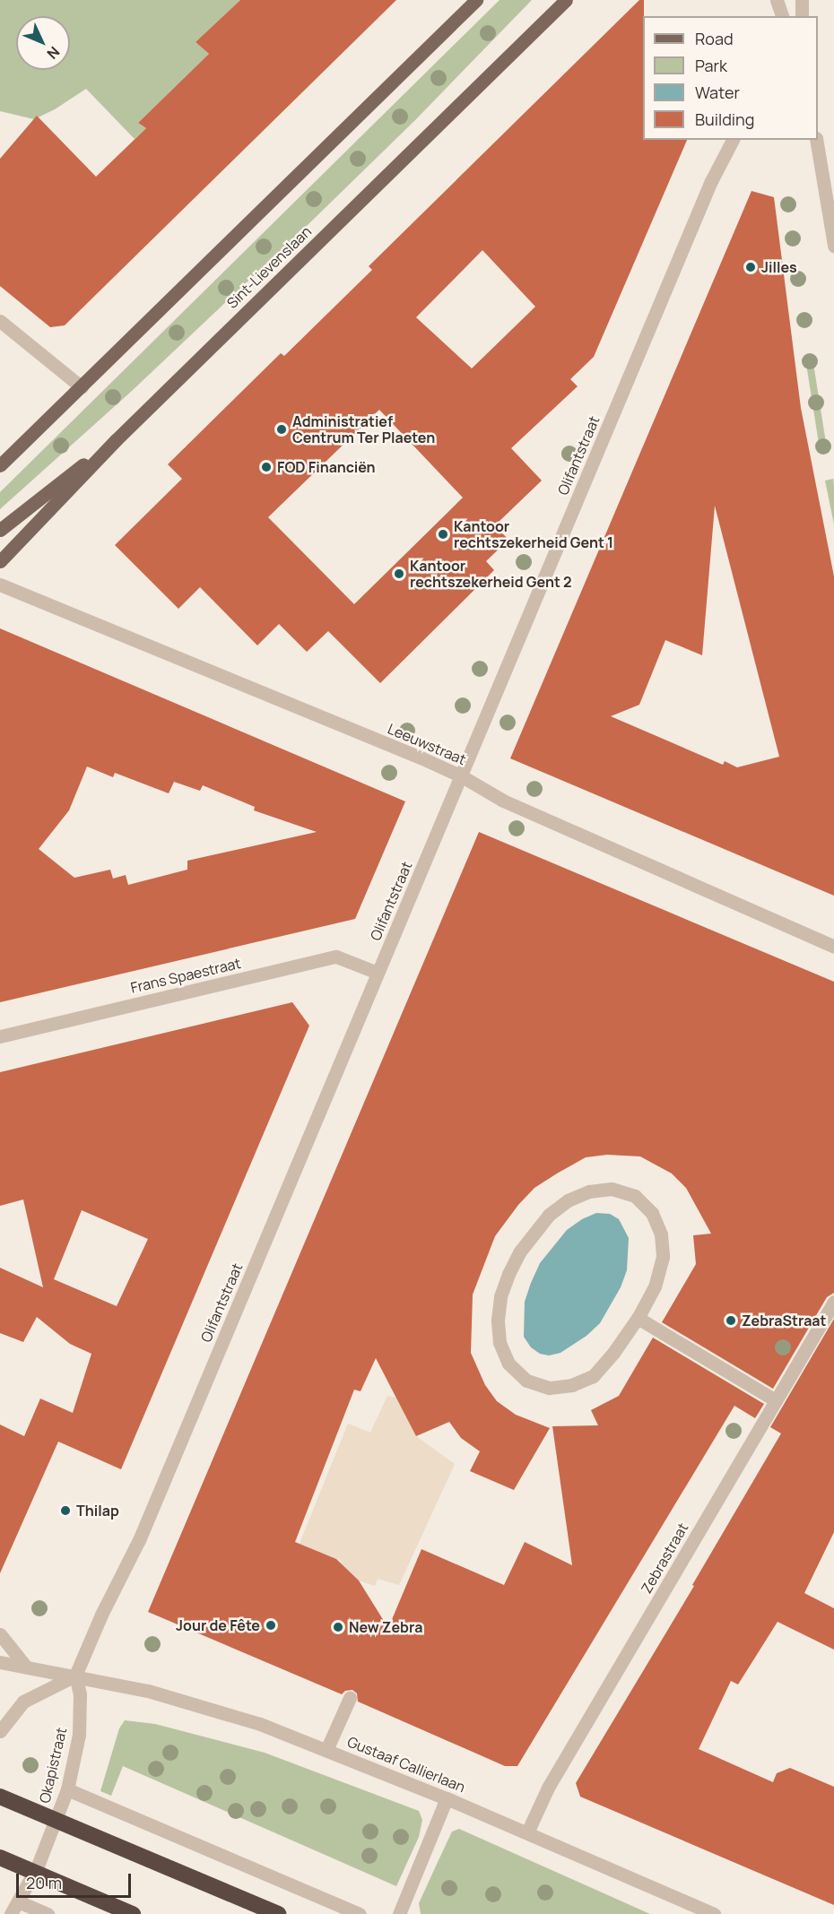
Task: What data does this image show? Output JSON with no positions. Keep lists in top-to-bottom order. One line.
{"streets":{"main road":["Sint-Lievenslaan"],"street":["Olifantstraat","Leeuwstraat","Frans Spaestraat","Zebrastraat","Gustaaf Callierlaan","Okapistraat"]},"crossings":[["Olifantstraat","Leeuwstraat"],["Olifantstraat","Frans Spaestraat"],["Olifantstraat","Gustaaf Callierlaan"],["Olifantstraat","Okapistraat"],["Zebrastraat","Gustaaf Callierlaan"],["Gustaaf Callierlaan","Okapistraat"]],"places":["Jilles","Administratief Centrum Ter Plaeten","FOD Financiën","Kantoor rechtszekerheid Gent 1","Kantoor rechtszekerheid Gent 2","ZebraStraat","Thilap","Jour de Fête","New Zebra"],"legend":["Road","Park","Water","Building"],"scale_bar":"20 m","north":"bottom right"}
